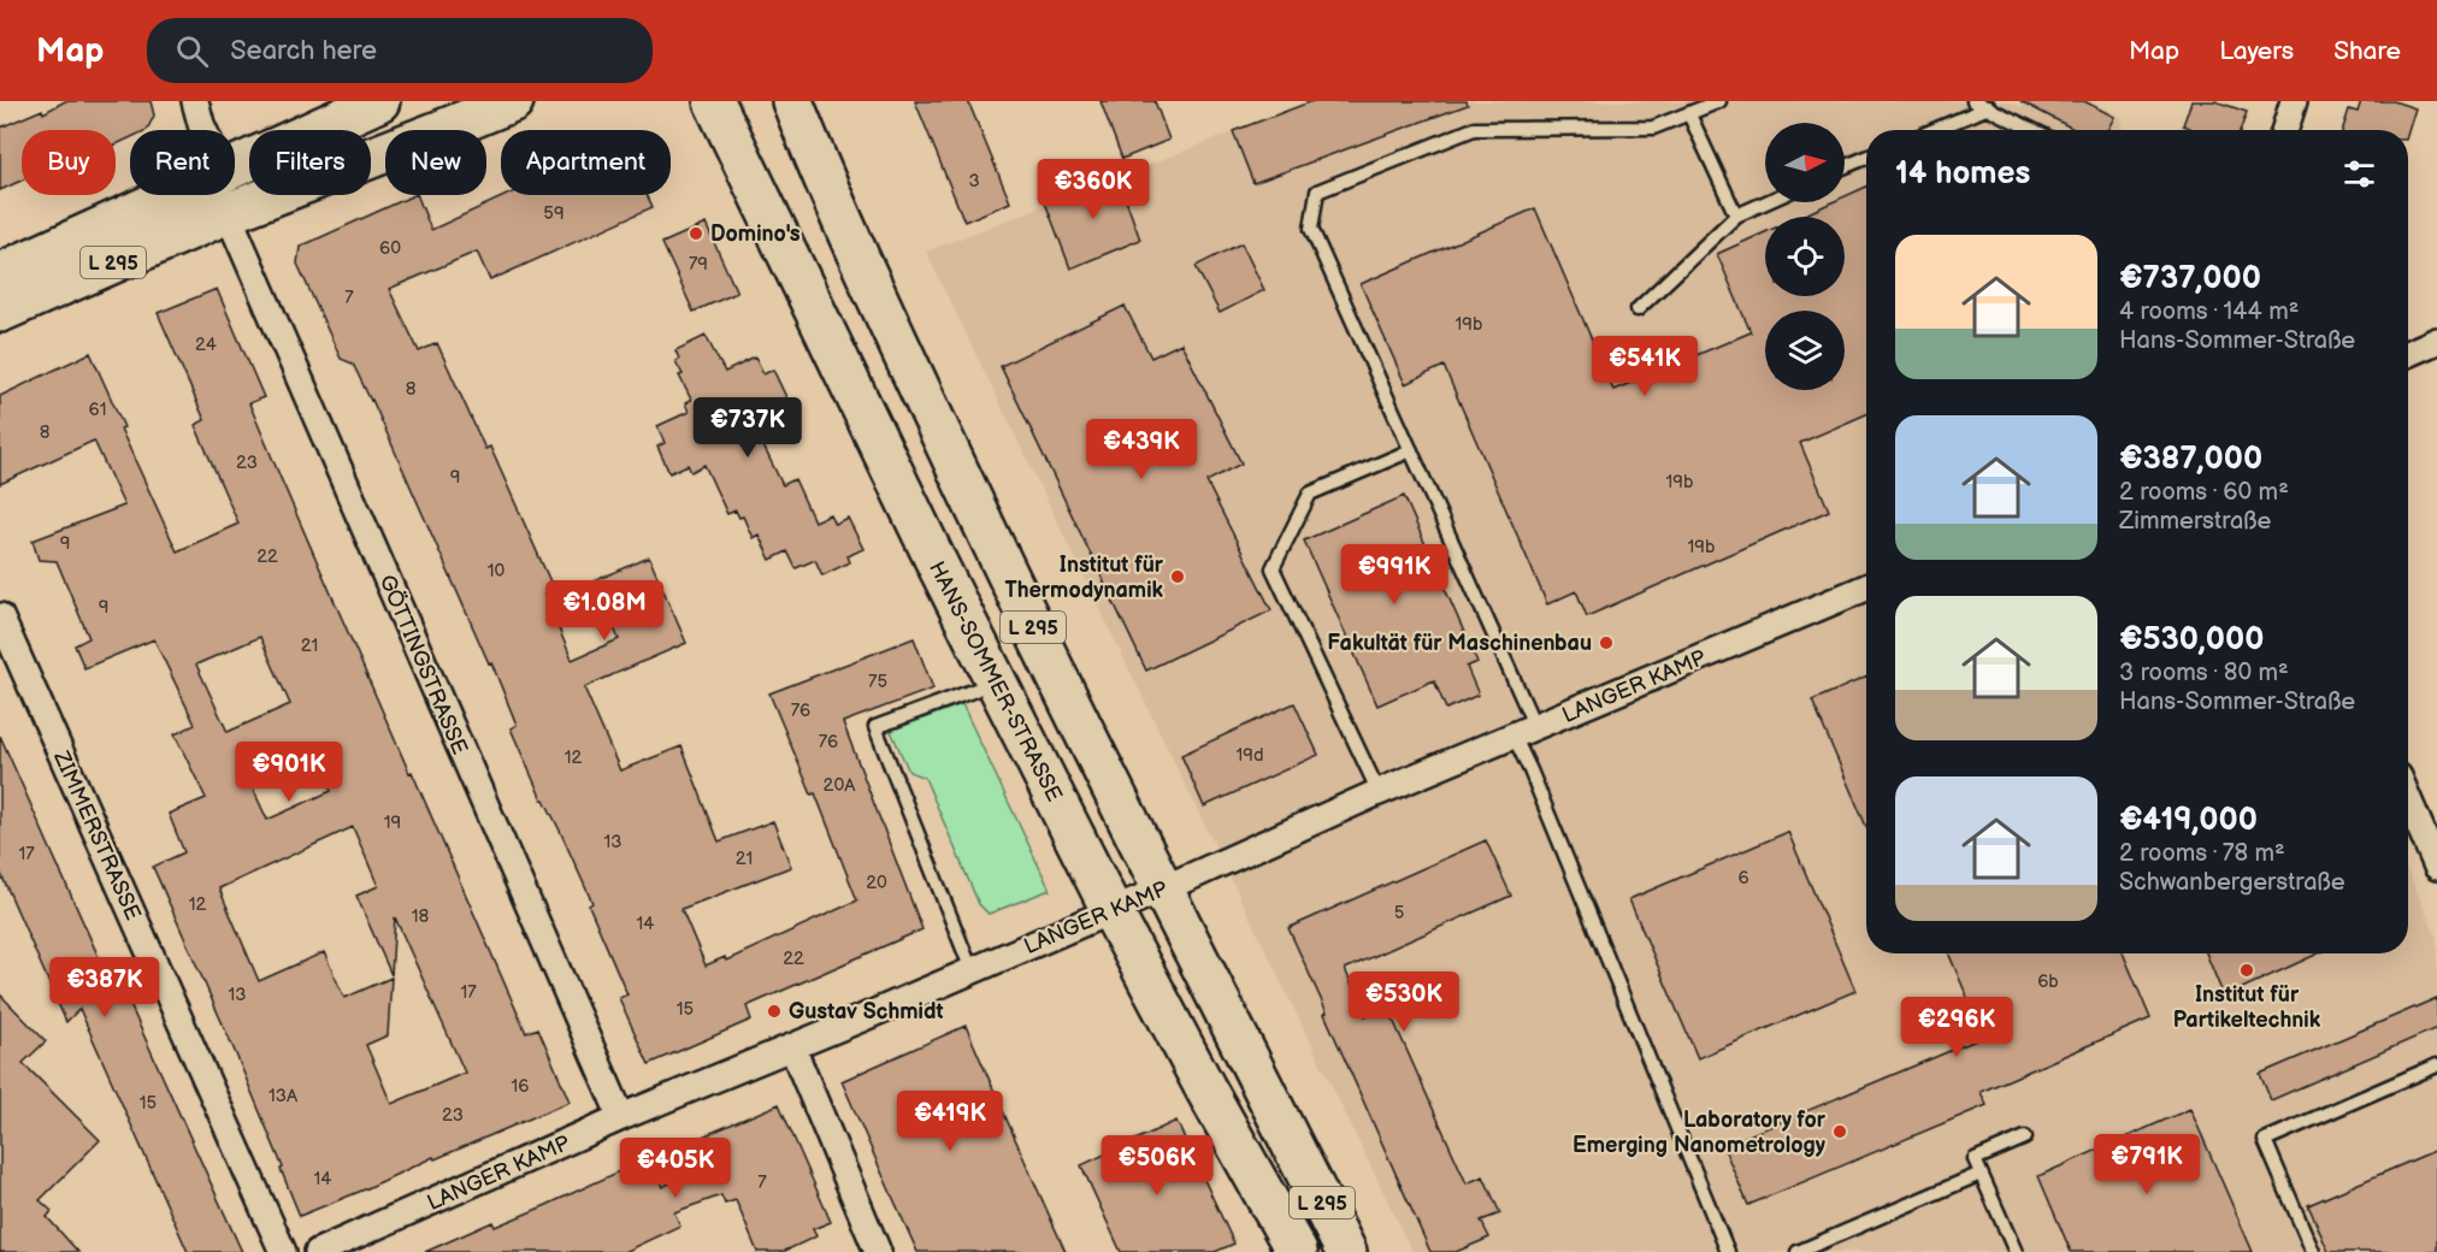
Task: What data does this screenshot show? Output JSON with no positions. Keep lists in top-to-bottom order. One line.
{"streets":{"main road":["L 295","HANS-SOMMER-STRASSE"],"street":["GÖTTINGSTRASSE","LANGER KAMP","ZIMMERSTRASSE"]},"crossings":[["L 295","GÖTTINGSTRASSE"],["L 295","LANGER KAMP"],["GÖTTINGSTRASSE","LANGER KAMP"],["HANS-SOMMER-STRASSE","LANGER KAMP"]],"places":["Domino's","Institut für Thermodynamik","Fakultät für Maschinenbau","Institut für Partikeltechnik","Gustav Schmidt","Laboratory for Emerging Nanometrology"],"house_numbers":["3","59","60","79","7","19b","24","8","61","8","23","9","19b","9","19b","22","10","9","21","75","76","76","19d","12","20A","19","13","17","21","6","20","12","5","18","14","22","6b","17","13","15","16","13A","15","23","14","7"],"north":"right","page":{"header":"Map","search":"Search here","nav":["Map","Layers","Share"],"chip":["Buy","Rent","Filters","New","Apartment"],"heading":"14 homes","price":["€360K","€541K","€737K","€439K","€991K","€1.08M","€901K","€387K","€530K","€296K","€419K","€791K","€506K","€405K"],"list":[{"name":"€737,000","note":"4 rooms · 144 m² · Hans-Sommer-Straße"},{"name":"€387,000","note":"2 rooms · 60 m² · Zimmerstraße"},{"name":"€530,000","note":"3 rooms · 80 m² · Hans-Sommer-Straße"},{"name":"€419,000","note":"2 rooms · 78 m² · Schwanbergerstraße"}]}}
